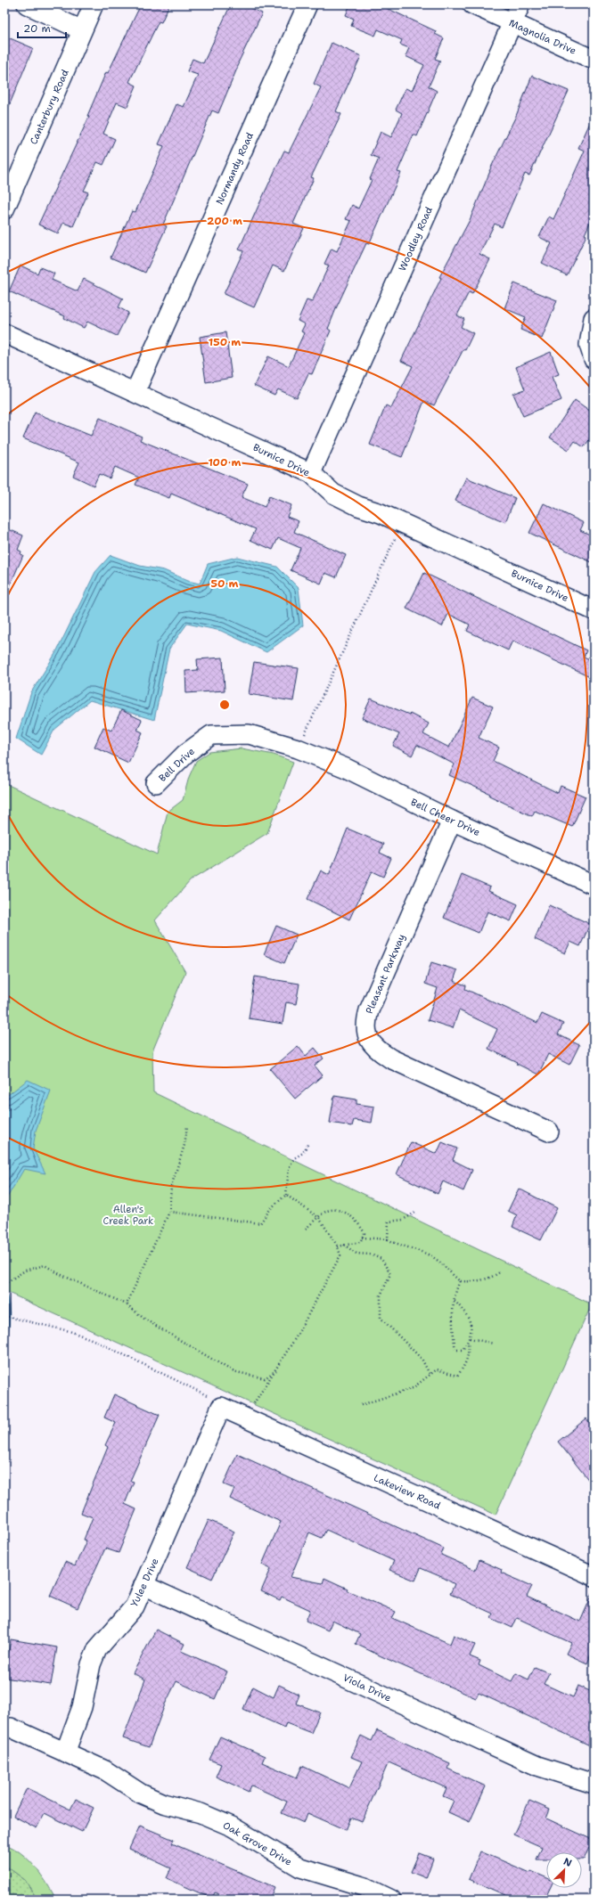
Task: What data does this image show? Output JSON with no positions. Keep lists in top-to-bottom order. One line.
{"streets":{"street":["Magnolia Drive","Canterbury Road","Normandy Road","Woodley Road","Burnice Drive","Bell Drive","Bell Cheer Drive","Pleasant Parkway","Lakeview Road","Yulee Drive","Viola Drive","Oak Grove Drive"]},"crossings":[["Magnolia Drive","Woodley Road"],["Normandy Road","Burnice Drive"],["Woodley Road","Burnice Drive"],["Bell Drive","Bell Cheer Drive"],["Bell Cheer Drive","Pleasant Parkway"],["Lakeview Road","Yulee Drive"],["Yulee Drive","Viola Drive"],["Yulee Drive","Oak Grove Drive"]],"parks":["Allen's Creek Park"],"scale_bar":"20 m","north":"top right","rings":["200 m","150 m","100 m","50 m"]}
